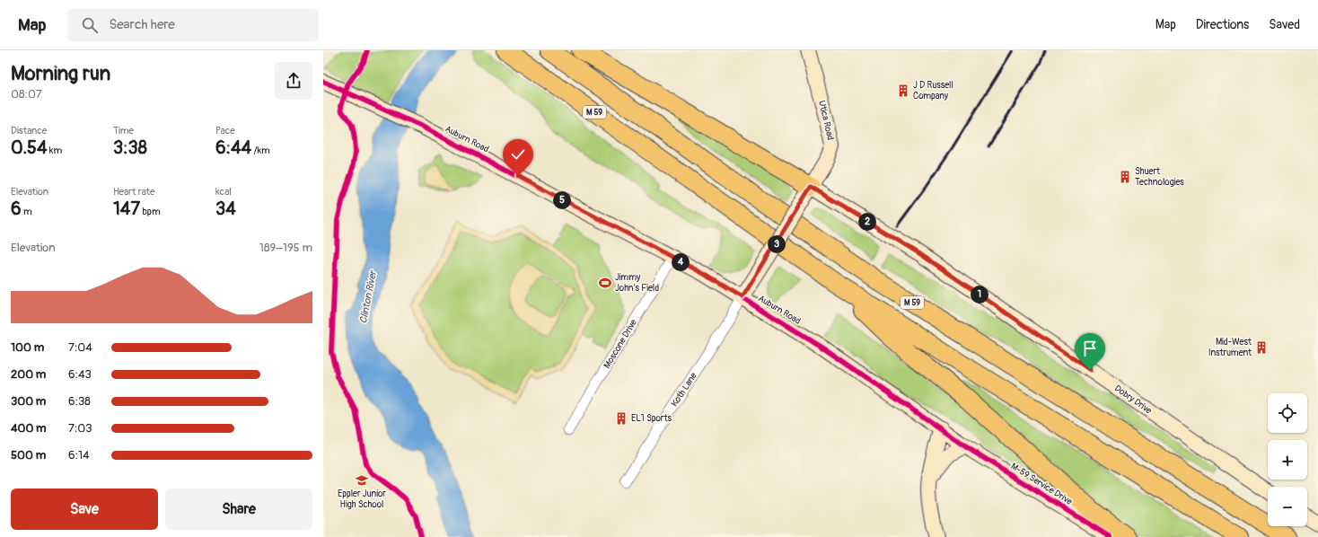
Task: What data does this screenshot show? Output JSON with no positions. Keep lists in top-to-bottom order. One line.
{"streets":{"highway":["M 59"],"street":["Utica Road","Auburn Road","Moscone Drive","Koth Lane","Dobry Drive","M-59 Service Drive"]},"crossings":[["Utica Road","Auburn Road"],["Utica Road","Koth Lane"],["Utica Road","Dobry Drive"],["Auburn Road","Moscone Drive"],["Auburn Road","Koth Lane"],["Auburn Road","M-59 Service Drive"]],"water":["Clinton River"],"places":{"building":["J D Russell Company","Shuert Technologies","Mid-West Instrument","EL1 Sports"],"sports":["Jimmy John's Field"],"school or university":["Eppler Junior High School"]},"page":{"header":"Map","search":"Search here","nav":["Map","Directions","Saved"],"heading":["Morning run","08:07"],"stats":[["Distance","0.54 km"],["Time","3:38"],["Pace","6:44 /km"],["Elevation","6 m"],["Heart rate","147 bpm"],["kcal","34"]],"pins":["5","2","3","4","1"],"chart":["Elevation","189–195 m"],"list":[{"name":"100 m","note":"7:04"},{"name":"200 m","note":"6:43"},{"name":"300 m","note":"6:38"},{"name":"400 m","note":"7:03"},{"name":"500 m","note":"6:14"}],"map_buttons":["+","−"],"buttons":["Save","Share"]}}
